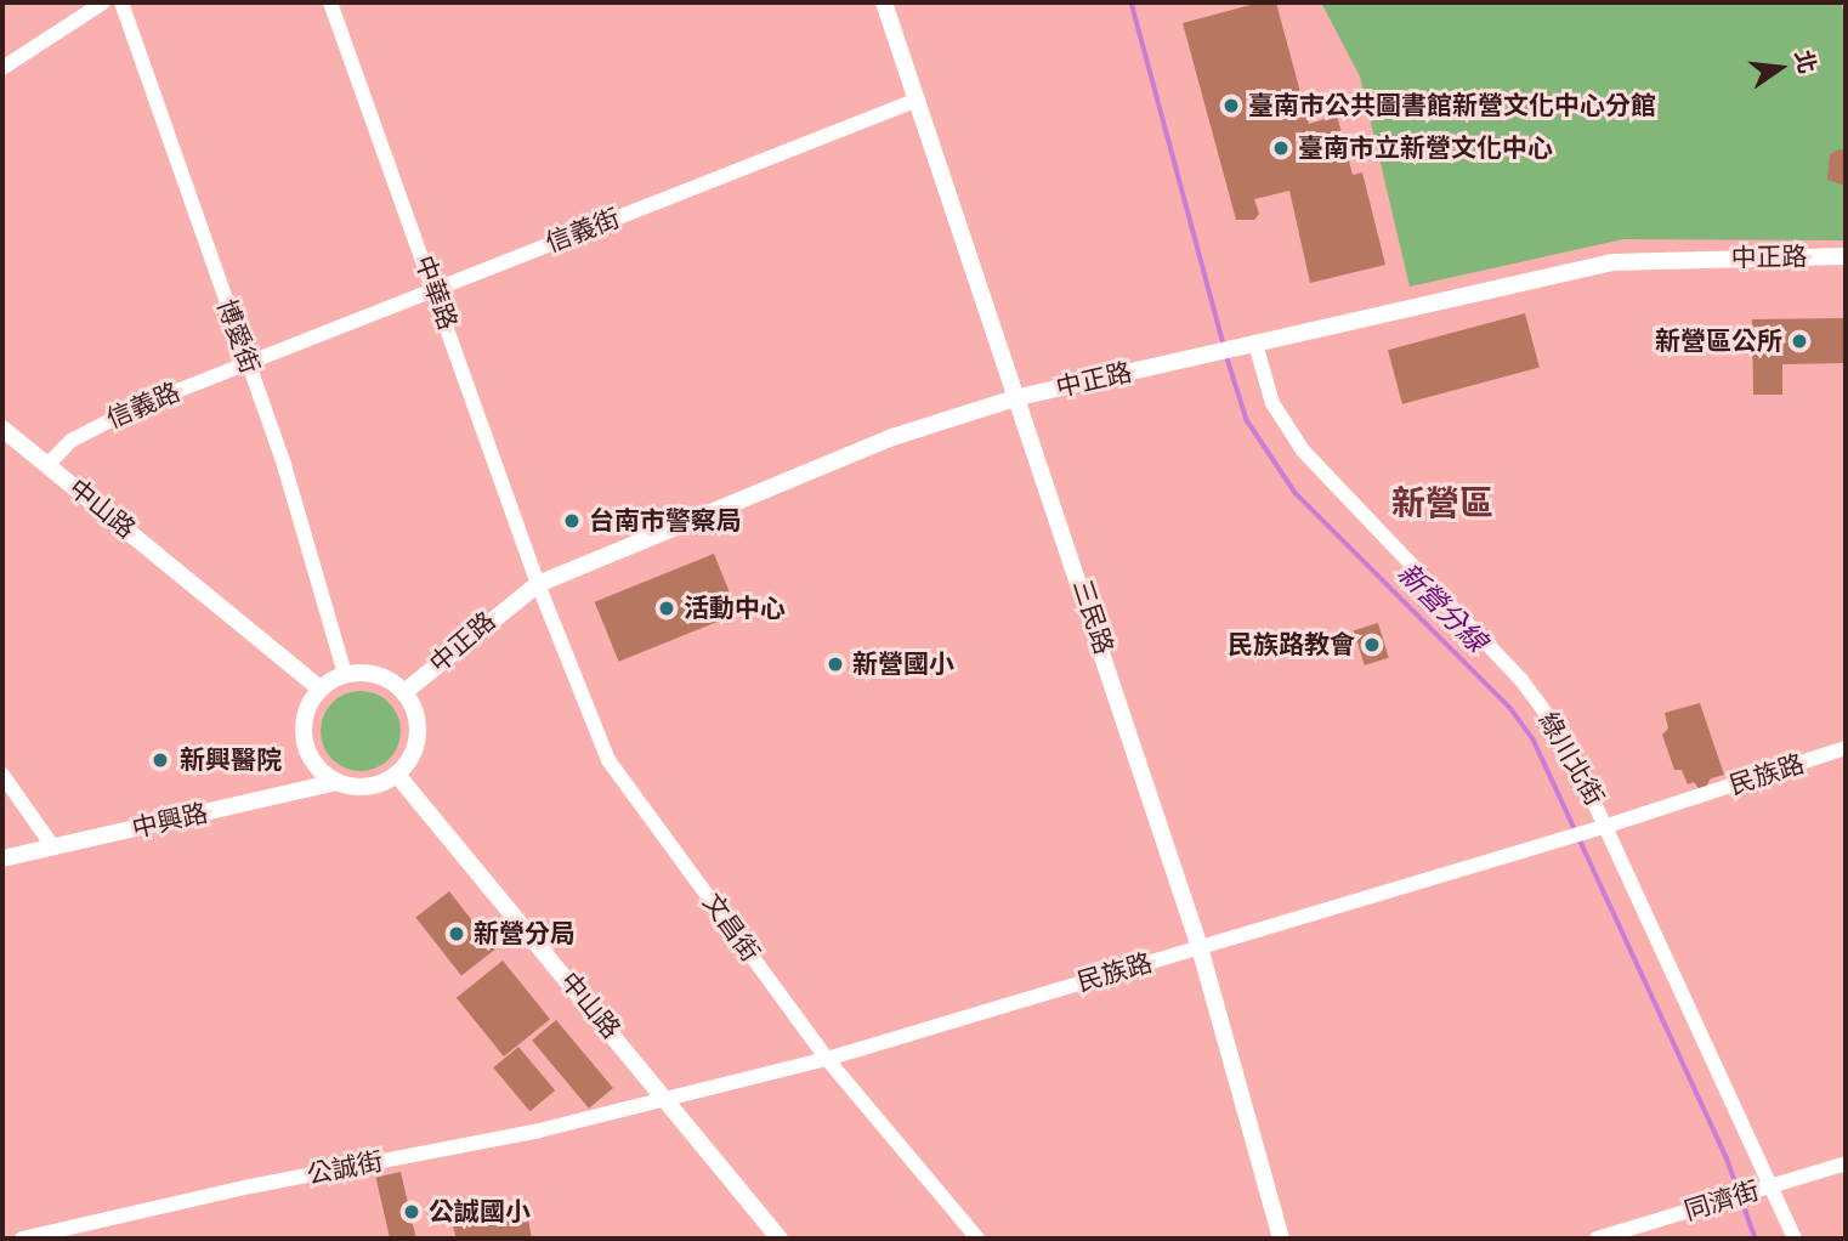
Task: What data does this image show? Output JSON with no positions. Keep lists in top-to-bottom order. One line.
{"streets":{"street":["信義街","中正路","中華路","博愛街","信義路","中山路","三民路","綠川北街","民族路","中興路","文昌街","公誠街","同濟街"]},"crossings":[["信義街","中華路"],["信義街","博愛街"],["信義街","信義路"],["信義街","三民路"],["中正路","中華路"],["中正路","博愛街"],["中正路","中山路"],["中正路","三民路"],["中正路","綠川北街"],["中正路","中興路"],["中正路","文昌街"],["中華路","文昌街"],["博愛街","信義路"],["博愛街","中山路"],["博愛街","中興路"],["信義路","中山路"],["中山路","民族路"],["中山路","中興路"],["中山路","公誠街"],["三民路","民族路"],["綠川北街","民族路"],["綠川北街","同濟街"],["民族路","文昌街"],["民族路","公誠街"]],"districts":["新營區"],"water":["新營分線"],"places":["臺南市公共圖書館新營文化中心分館","臺南市立新營文化中心","新營區公所","台南市警察局","活動中心","民族路教會","新營國小","新興醫院","新營分局","公誠國小"],"north":"right"}
